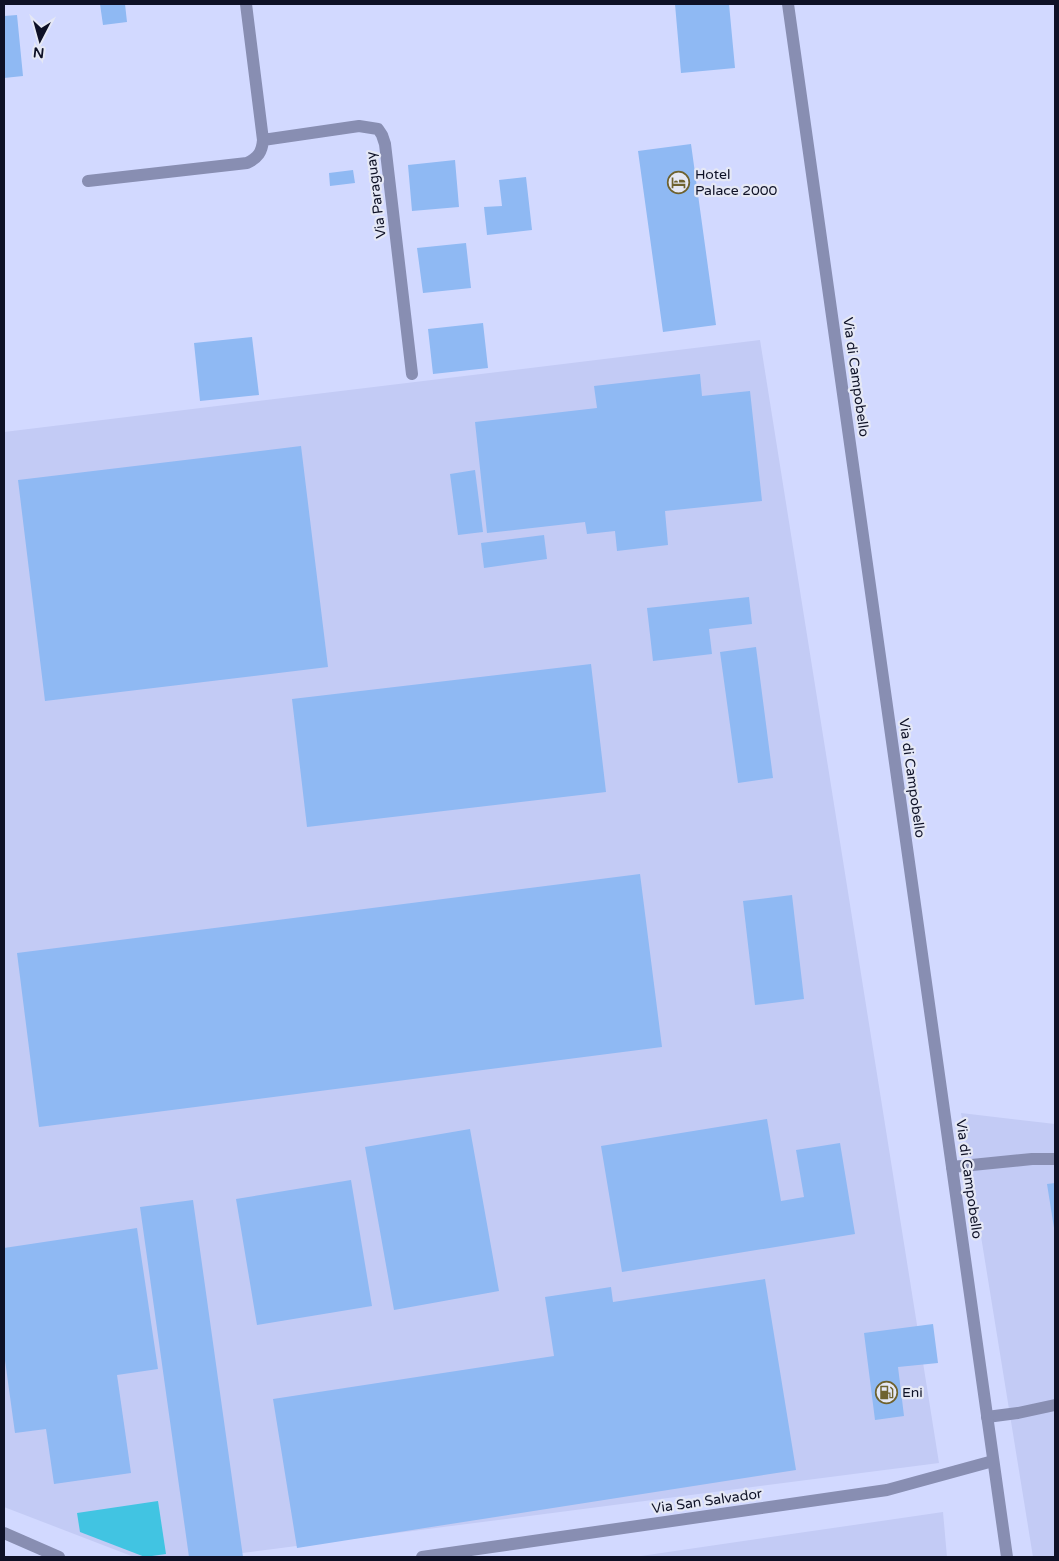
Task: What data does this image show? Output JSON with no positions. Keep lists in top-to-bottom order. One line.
{"streets":{"street":["Via Paraguay","Via di Campobello","Via San Salvador"]},"crossings":[["Via di Campobello","Via San Salvador"]],"places":{"hotel":["Hotel Palace 2000"],"fuel station":["Eni"]},"north":"bottom"}
